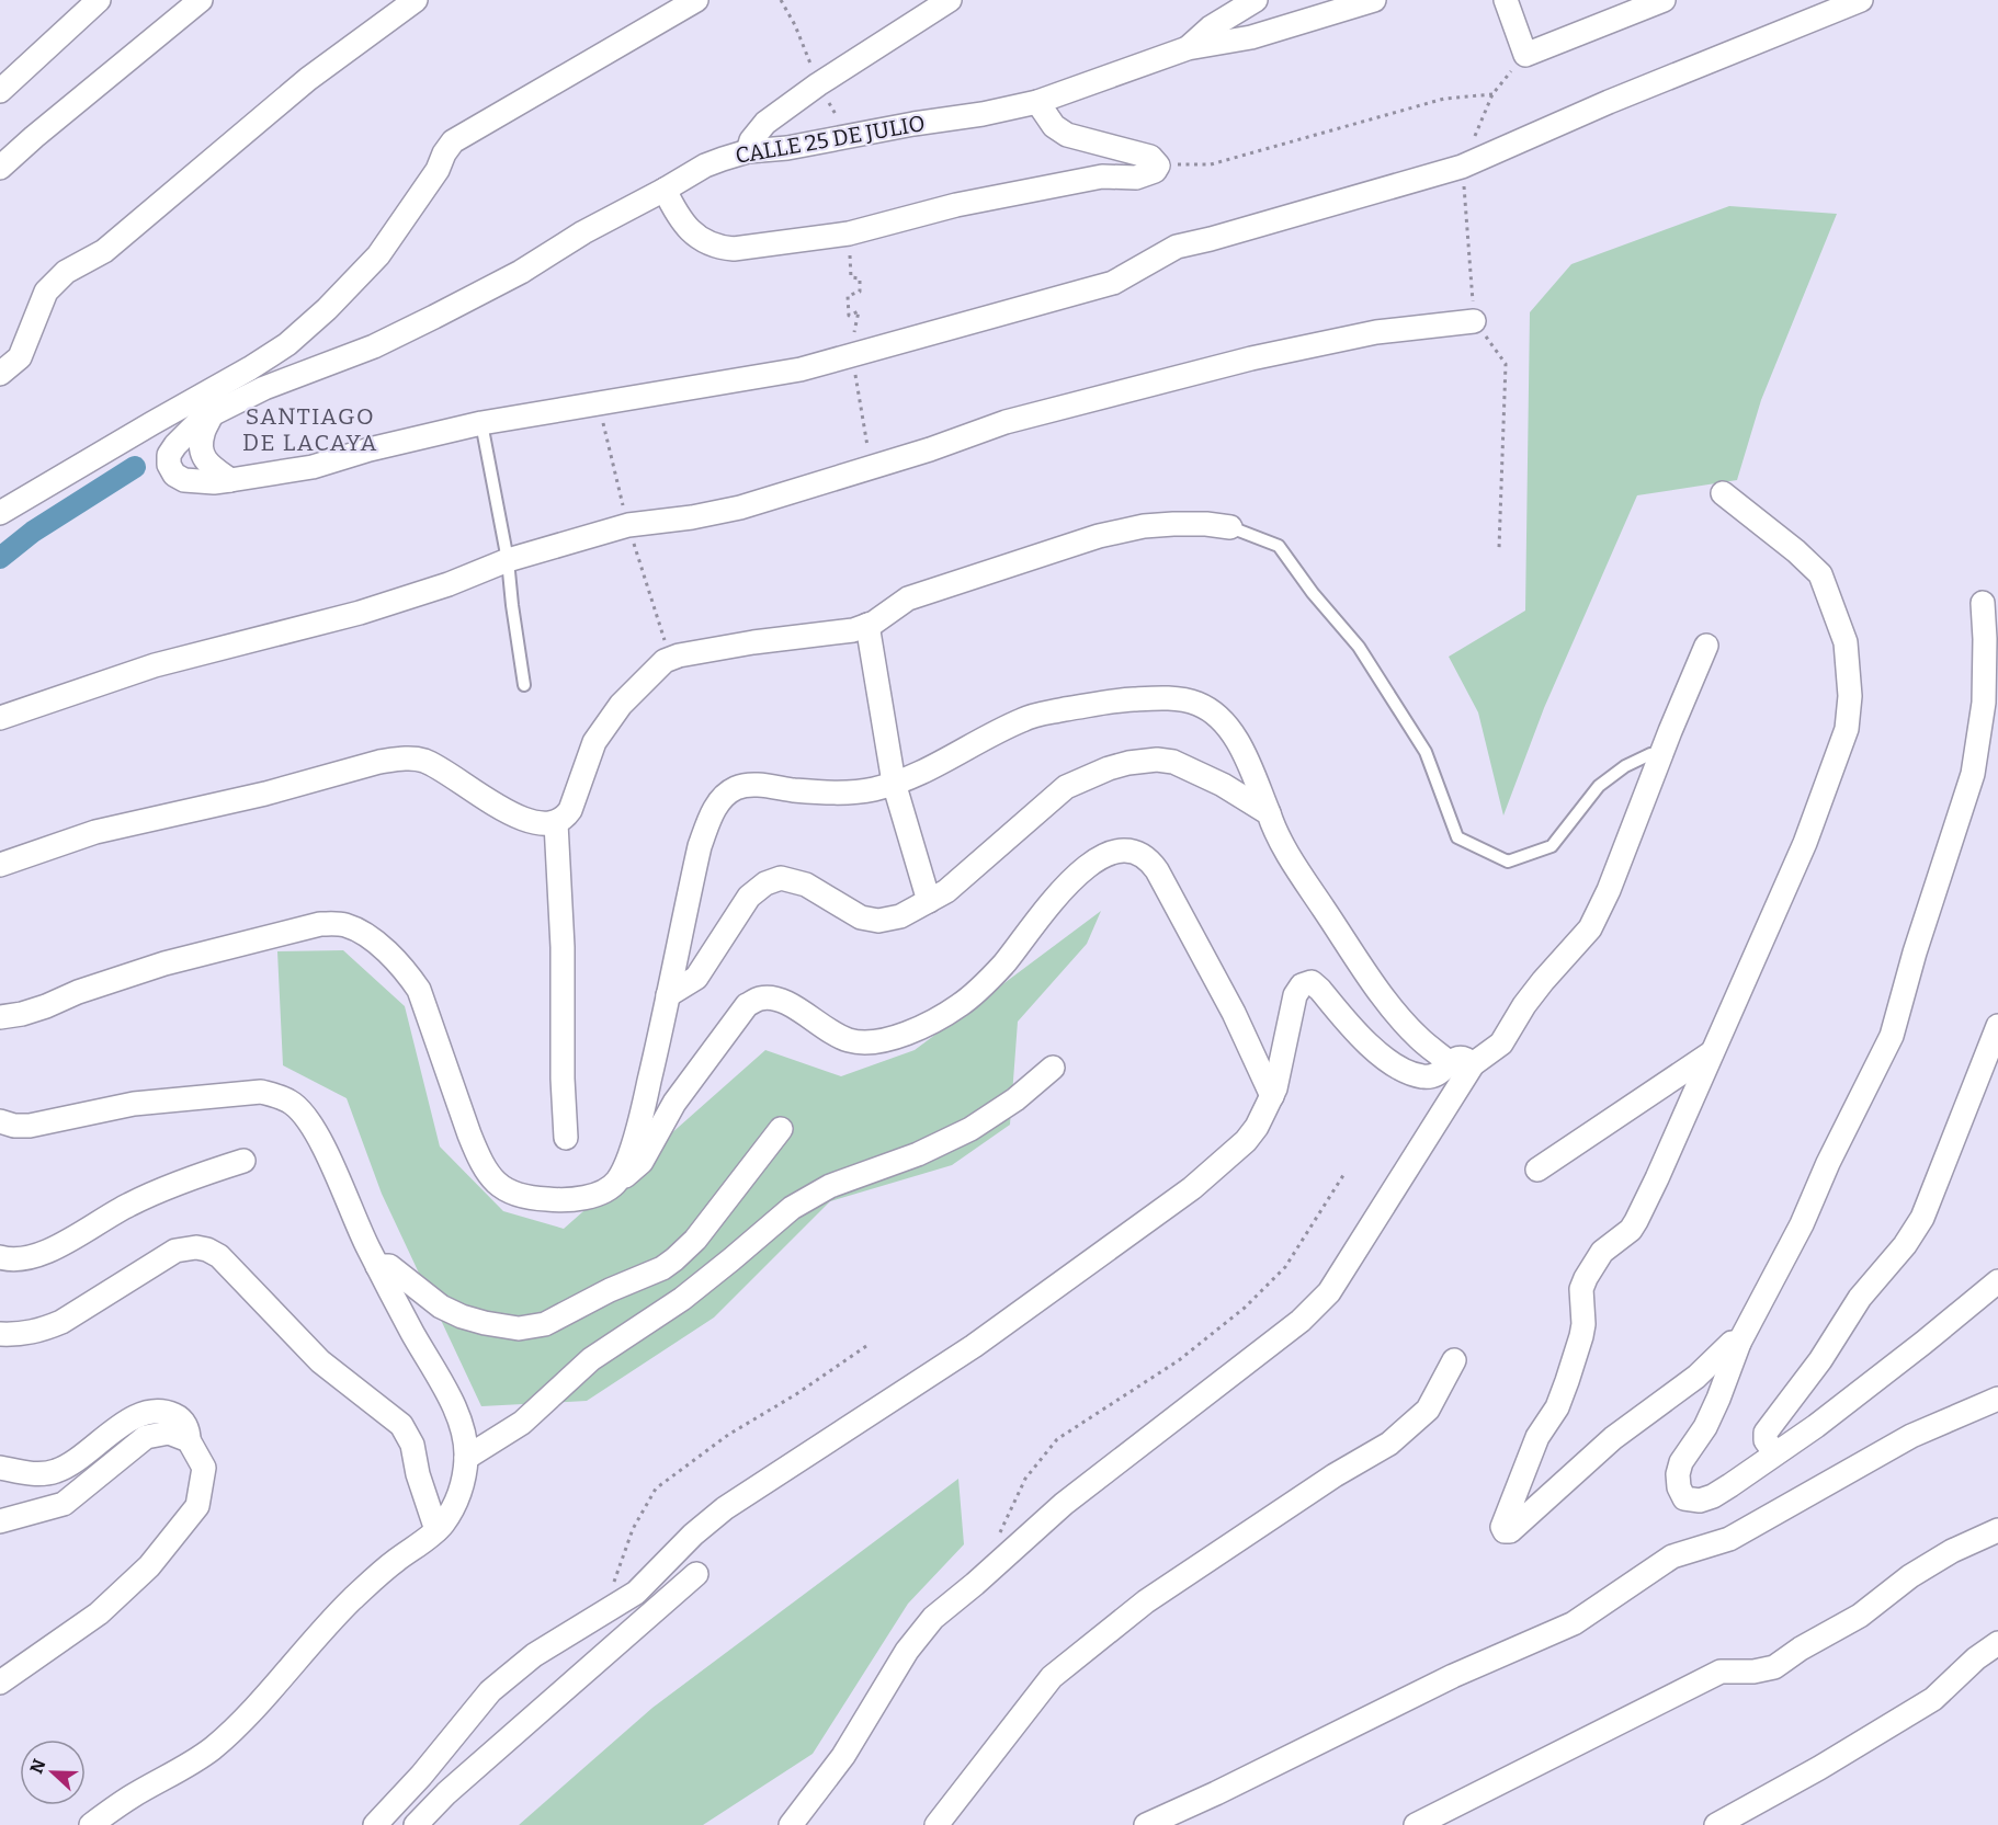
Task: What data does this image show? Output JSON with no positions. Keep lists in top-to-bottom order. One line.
{"streets":{"street":["CALLE 25 DE JULIO"]},"districts":["SANTIAGO DE LACAYA"],"north":"left"}
